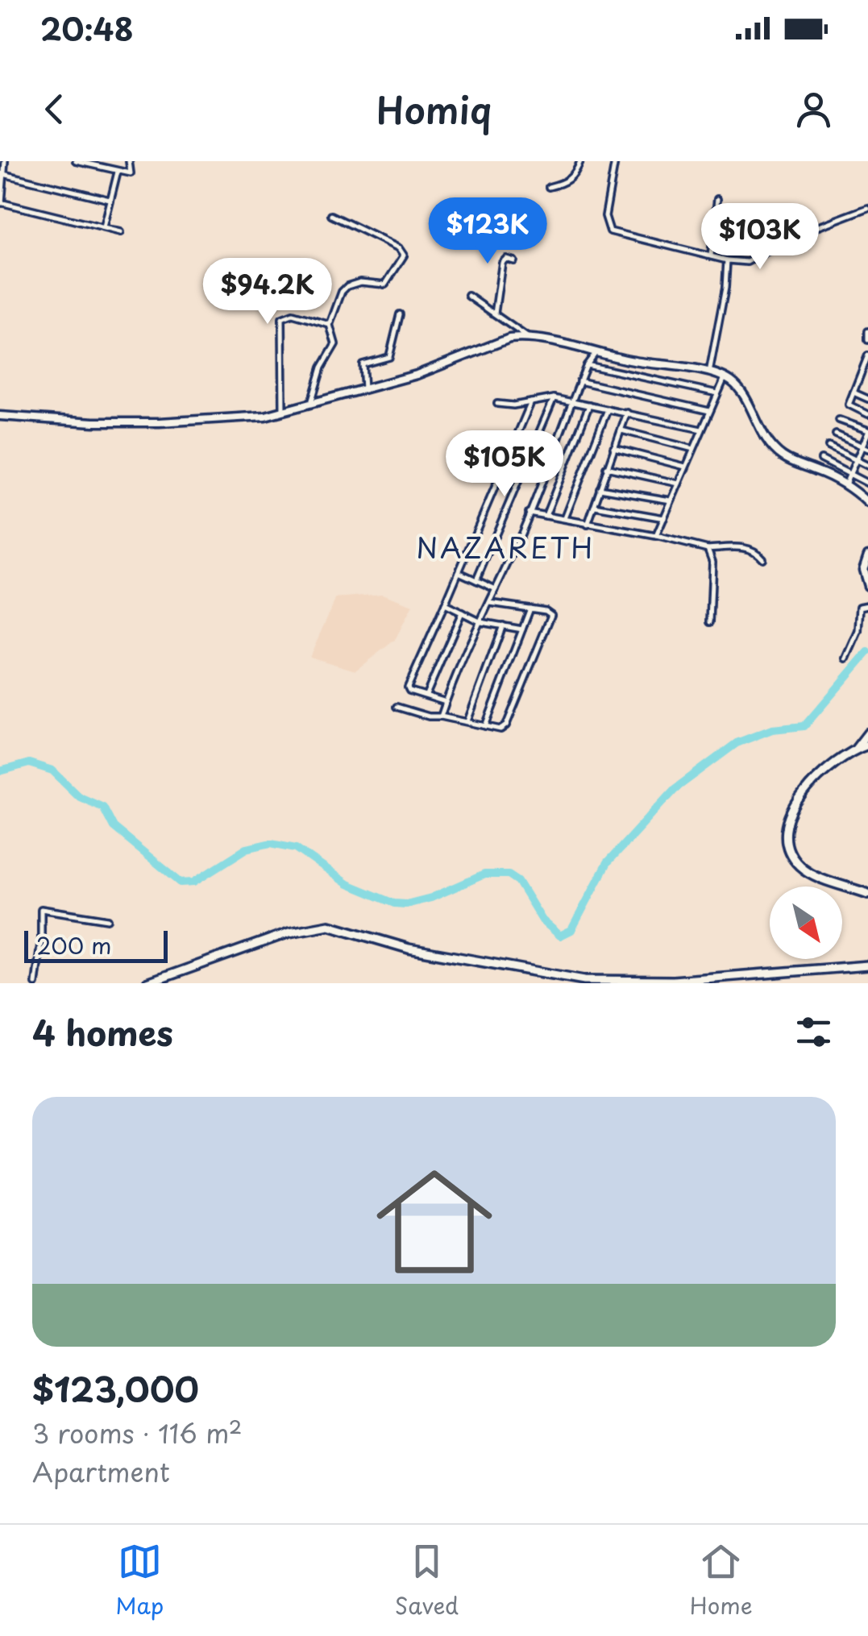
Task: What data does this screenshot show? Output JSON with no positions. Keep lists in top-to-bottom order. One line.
{"districts":["NAZARETH"],"scale_bar":"200 m","north":"bottom right","page":{"status":"20:48","header":"Homiq","price":["$123K","$103K","$94.2K","$105K"],"scale":"200 m","heading":"4 homes","list":[{"name":"$123,000","note":"3 rooms · 116 m² · Apartment"}],"tabs":["Map","Saved","Home"]}}
